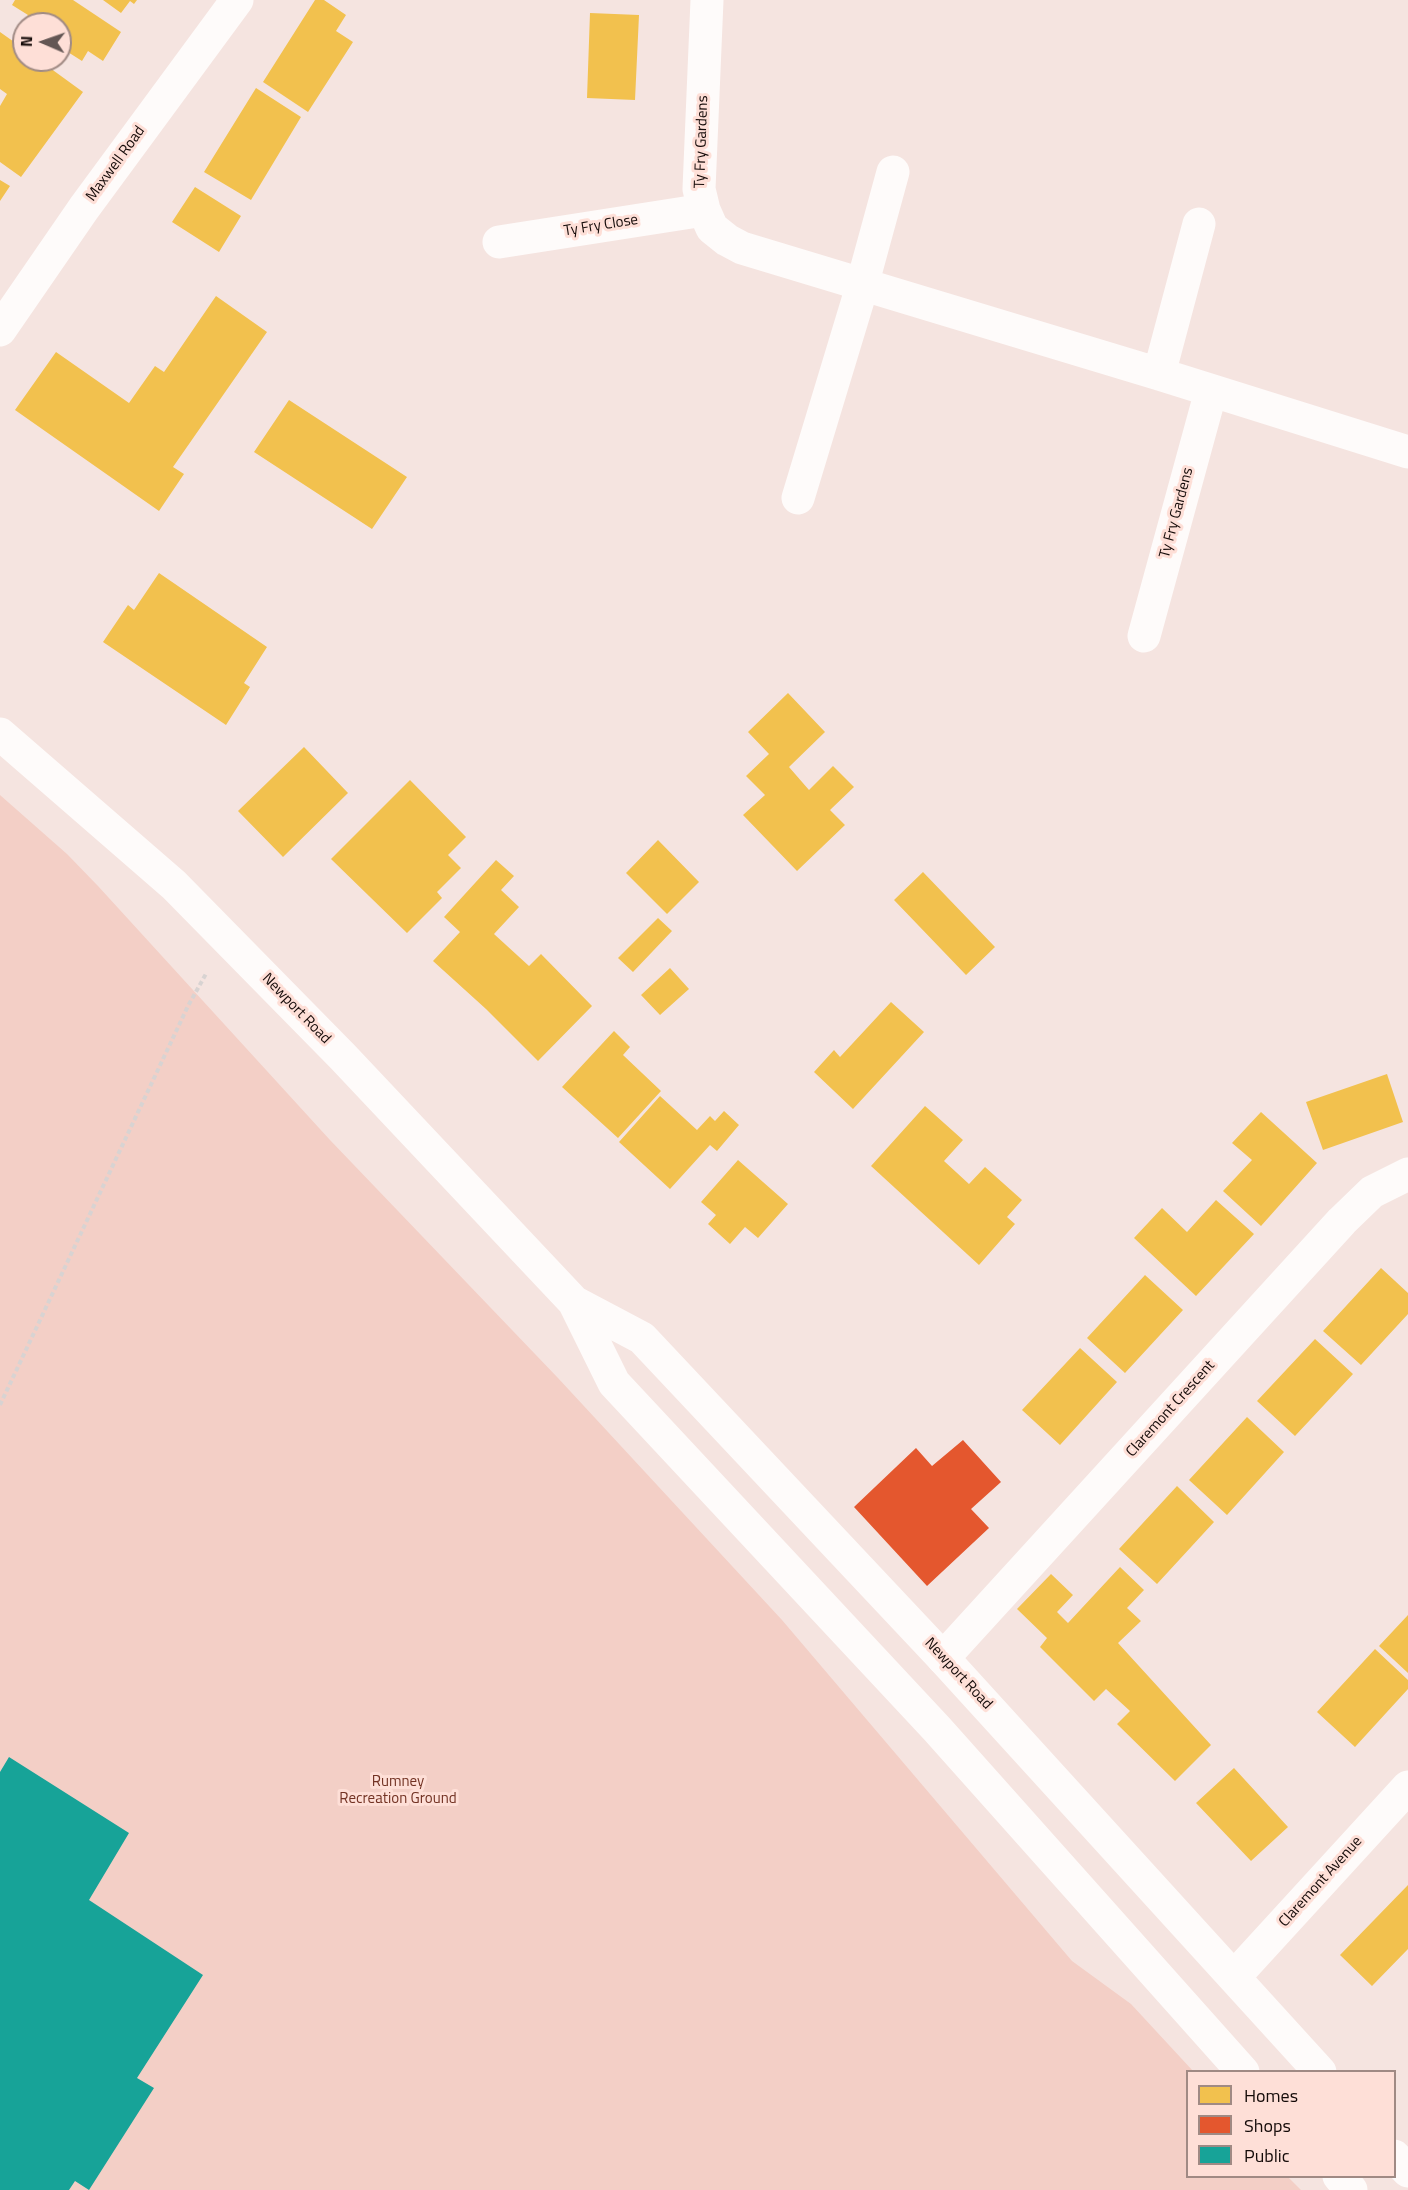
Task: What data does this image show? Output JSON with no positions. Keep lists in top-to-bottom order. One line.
{"streets":{"street":["Ty Fry Gardens","Maxwell Road","Ty Fry Close","Newport Road","Claremont Crescent","Claremont Avenue"]},"crossings":[["Ty Fry Gardens","Ty Fry Close"],["Newport Road","Claremont Crescent"],["Newport Road","Claremont Avenue"]],"parks":["Rumney Recreation Ground"],"legend":["Homes","Shops","Public"],"north":"left"}
